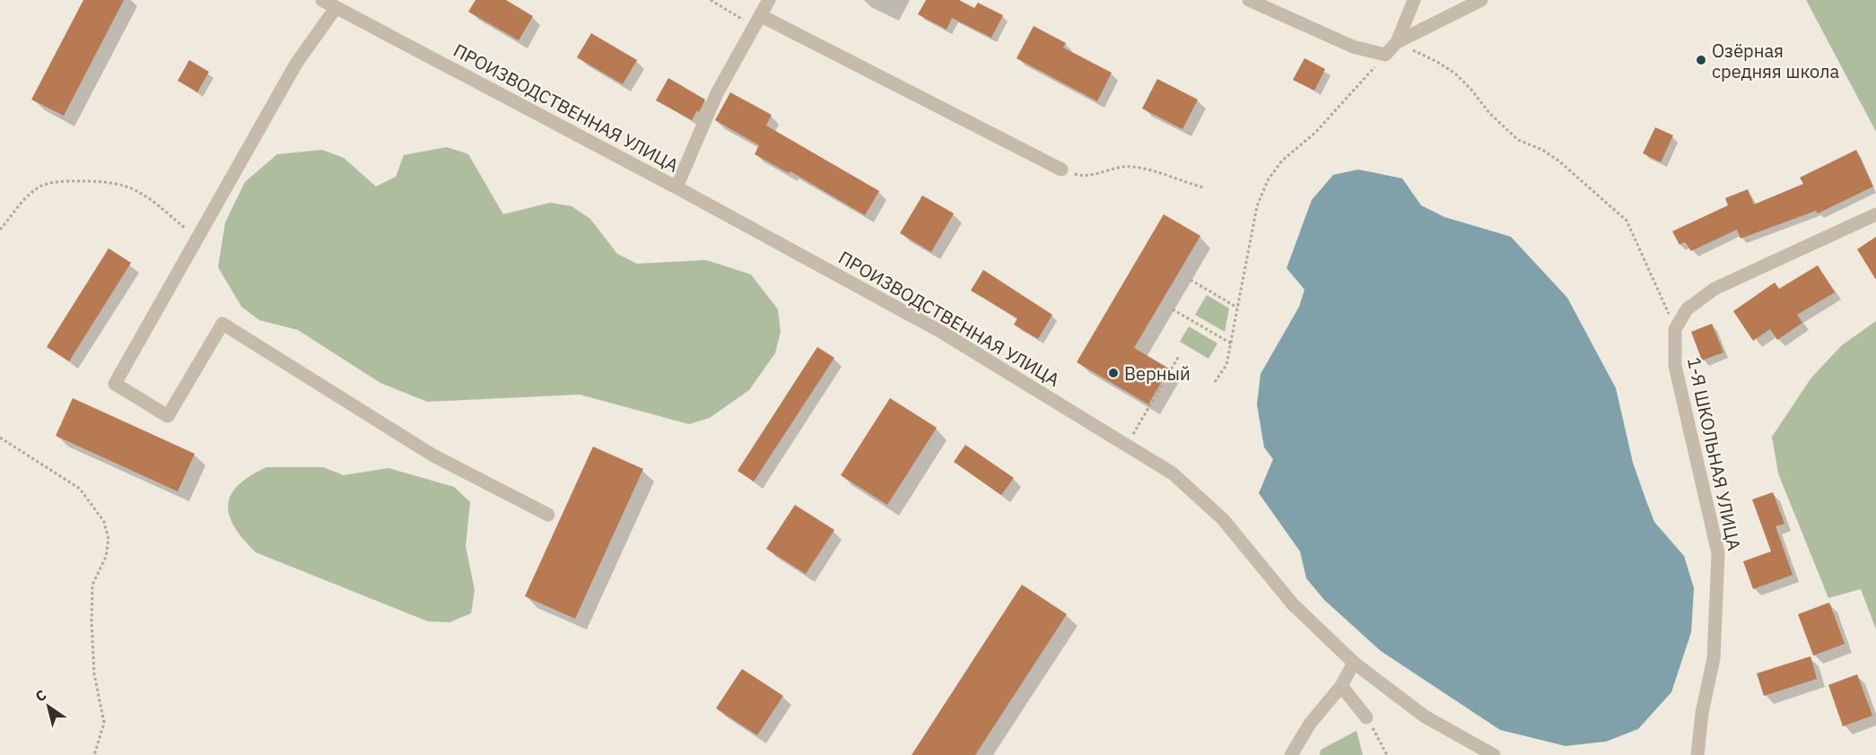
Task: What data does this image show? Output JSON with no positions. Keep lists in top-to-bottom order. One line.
{"streets":{"street":["ПРОИЗВОДСТВЕННАЯ УЛИЦА","1-Я ШКОЛЬНАЯ УЛИЦА"]},"places":["Озёрная средняя школа","Верный"],"north":"top left"}
